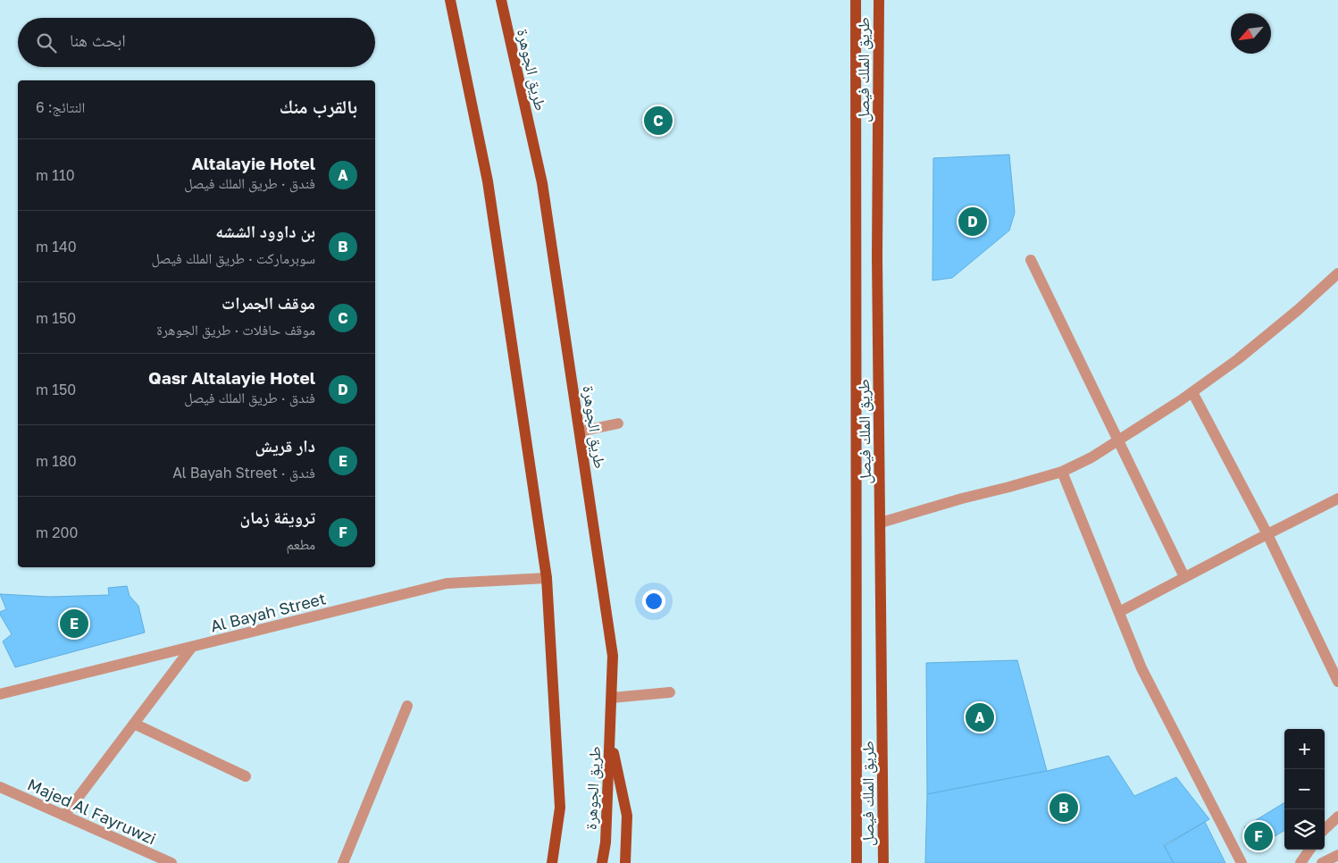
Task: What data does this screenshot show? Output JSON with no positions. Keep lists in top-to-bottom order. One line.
{"streets":{"main road":["طريق الجوهرة","طريق الملك فيصل"],"street":["Al Bayah Street","Majed Al Fayruwzi"]},"north":"bottom left","page":{"search":"ابحث هنا","heading":["بالقرب منك","النتائج: 6"],"pins":["C","D","E","A","B","F"],"list":[{"mark":"A","name":"Altalayie Hotel","note":"فندق · طريق الملك فيصل","value":"110 m"},{"mark":"B","name":"بن داوود الششه","note":"سوبرماركت · طريق الملك فيصل","value":"140 m"},{"mark":"C","name":"موقف الجمرات","note":"موقف حافلات · طريق الجوهرة","value":"150 m"},{"mark":"D","name":"Qasr Altalayie Hotel","note":"فندق · طريق الملك فيصل","value":"150 m"},{"mark":"E","name":"دار قريش","note":"فندق · Al Bayah Street","value":"180 m"},{"mark":"F","name":"ترويقة زمان","note":"مطعم","value":"200 m"}],"map_buttons":["+","−"]}}
